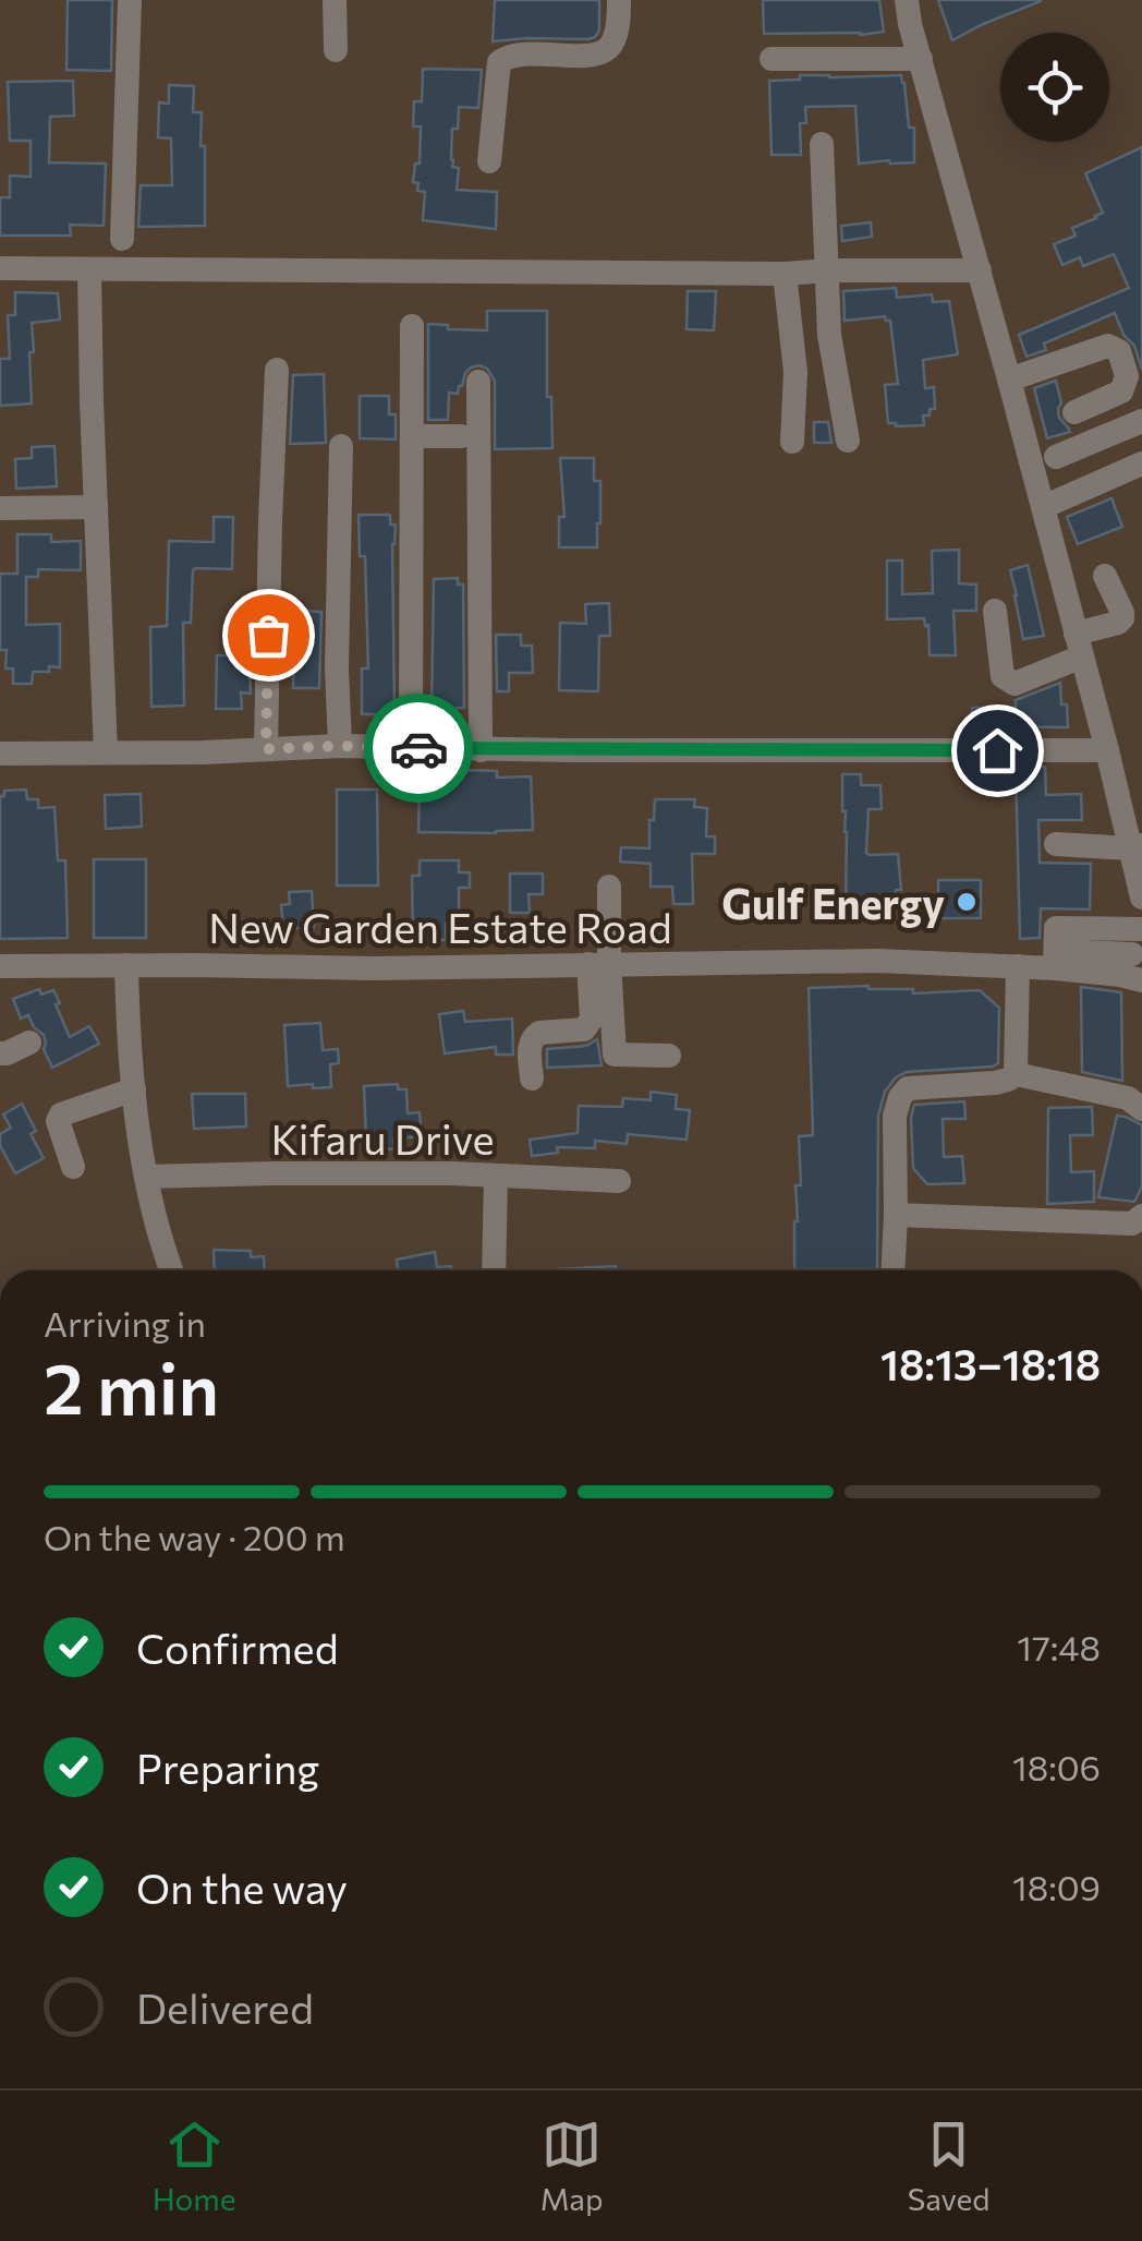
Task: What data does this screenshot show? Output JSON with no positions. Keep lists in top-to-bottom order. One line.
{"streets":{"street":["New Garden Estate Road","Kifaru Drive"]},"places":["Gulf Energy"],"page":{"heading":["2 min","Arriving in","18:13–18:18"],"bar":"On the way · 200 m","list":[["Confirmed","17:48"],["Preparing","18:06"],["On the way","18:09"],"Delivered"],"tabs":["Home","Map","Saved"]}}
